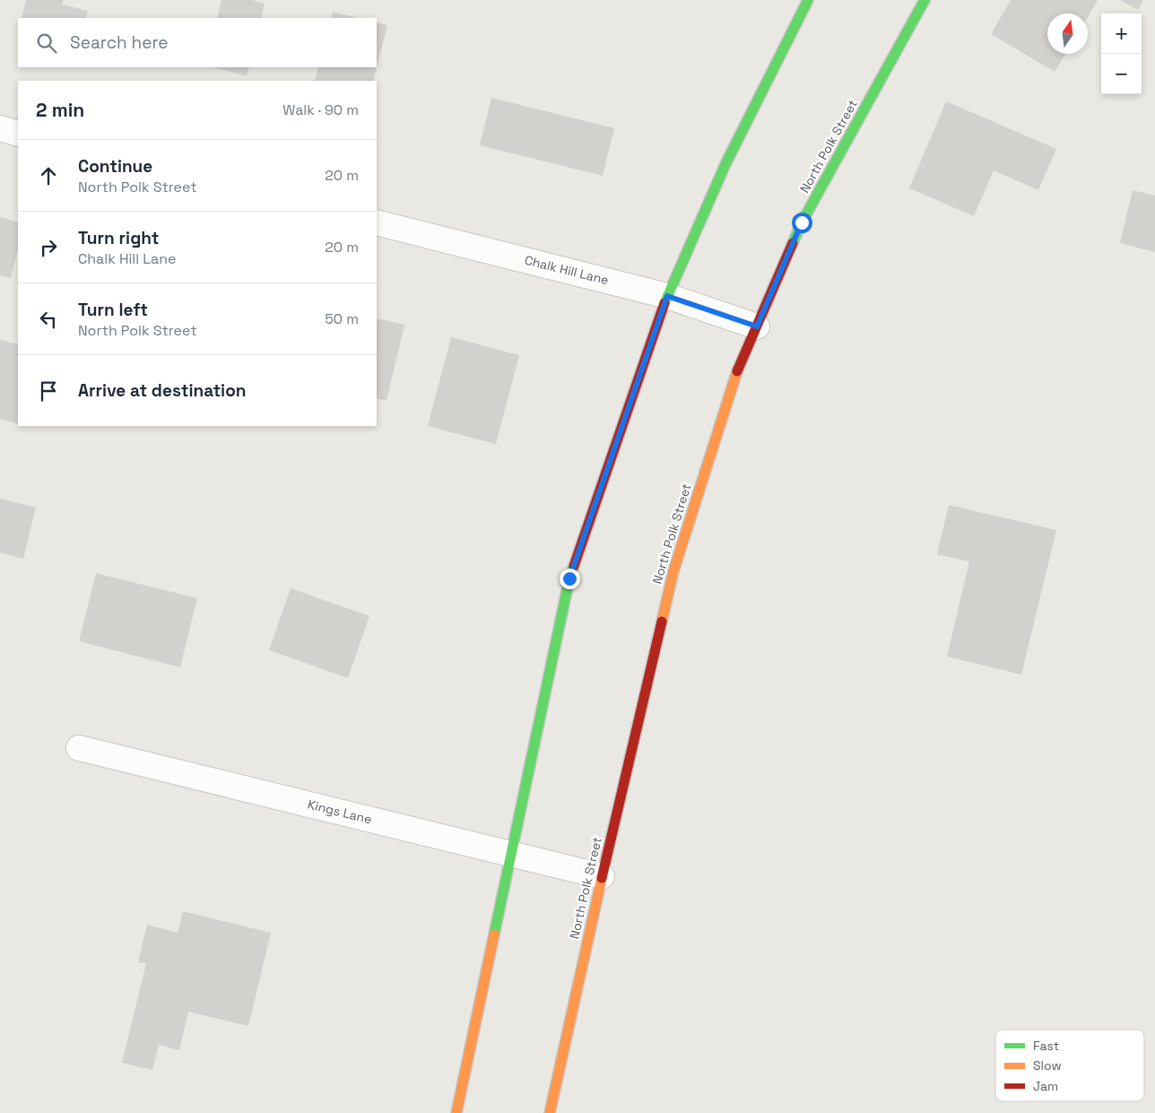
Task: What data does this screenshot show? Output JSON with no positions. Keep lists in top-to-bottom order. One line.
{"streets":{"main road":["North Polk Street"],"street":["Chalk Hill Lane","Kings Lane"]},"crossings":[["North Polk Street","Chalk Hill Lane"],["North Polk Street","Kings Lane"]],"legend":["Fast","Slow","Jam"],"north":"top","page":{"map_buttons":["+","−"],"search":"Search here","heading":["2 min","Walk · 90 m"],"list":[["Continue","North Polk Street","20 m"],["Turn right","Chalk Hill Lane","20 m"],["Turn left","North Polk Street","50 m"],"Arrive at destination"]}}
